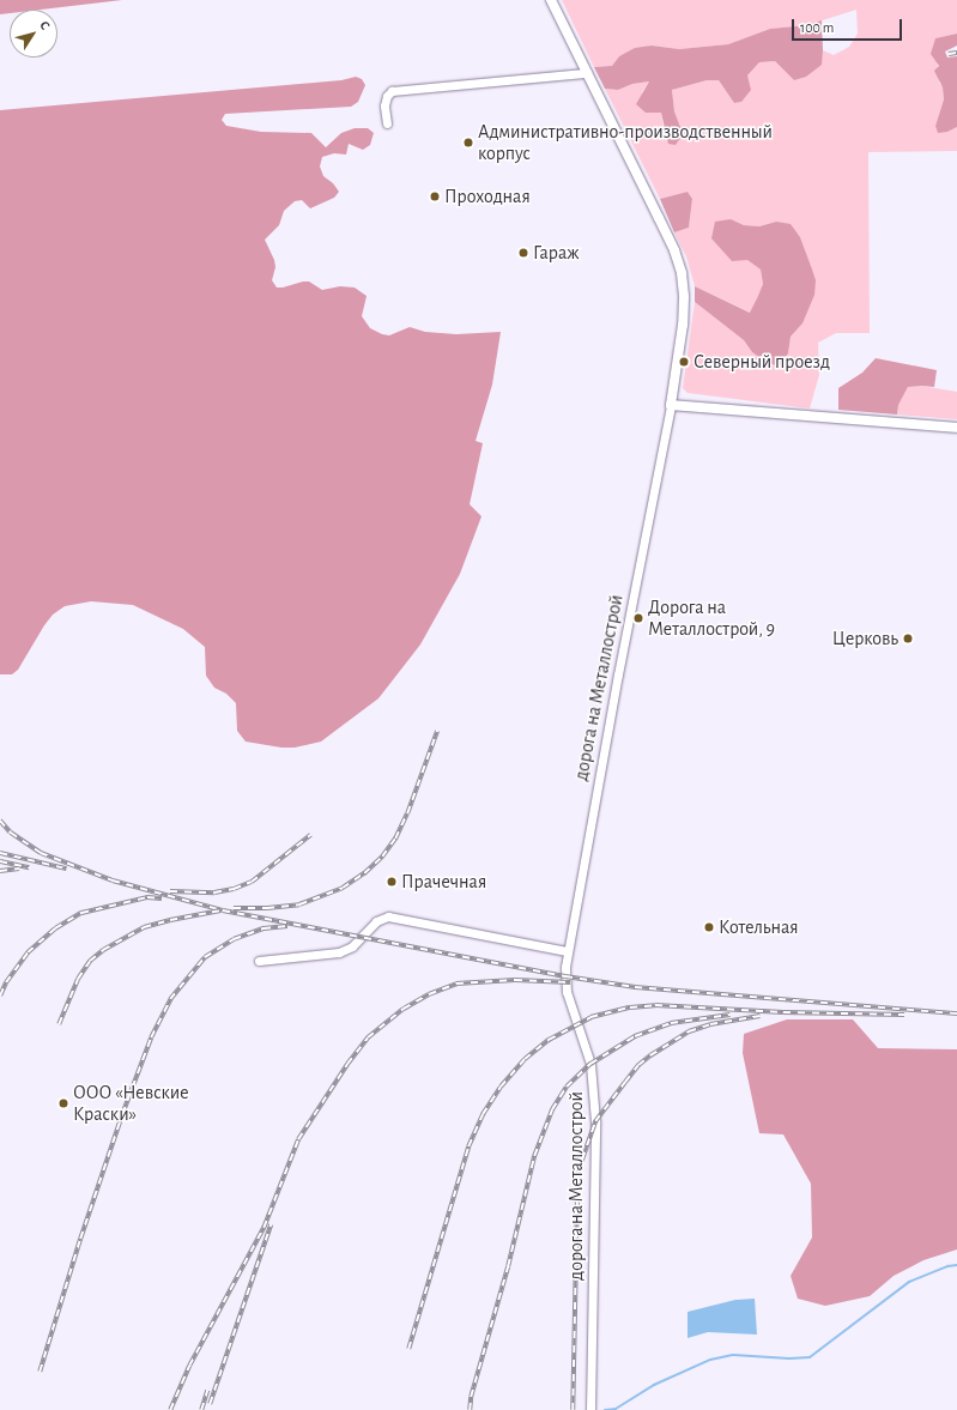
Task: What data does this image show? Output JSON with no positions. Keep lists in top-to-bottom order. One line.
{"streets":{"street":["дорога на Металлострой"]},"places":["Административно-производственный корпус","Проходная","Гараж","Северный проезд","Дорога на Металлострой, 9","Церковь","Прачечная","Котельная","ООО «Невские Краски»"],"scale_bar":"100 m","north":"top right"}
